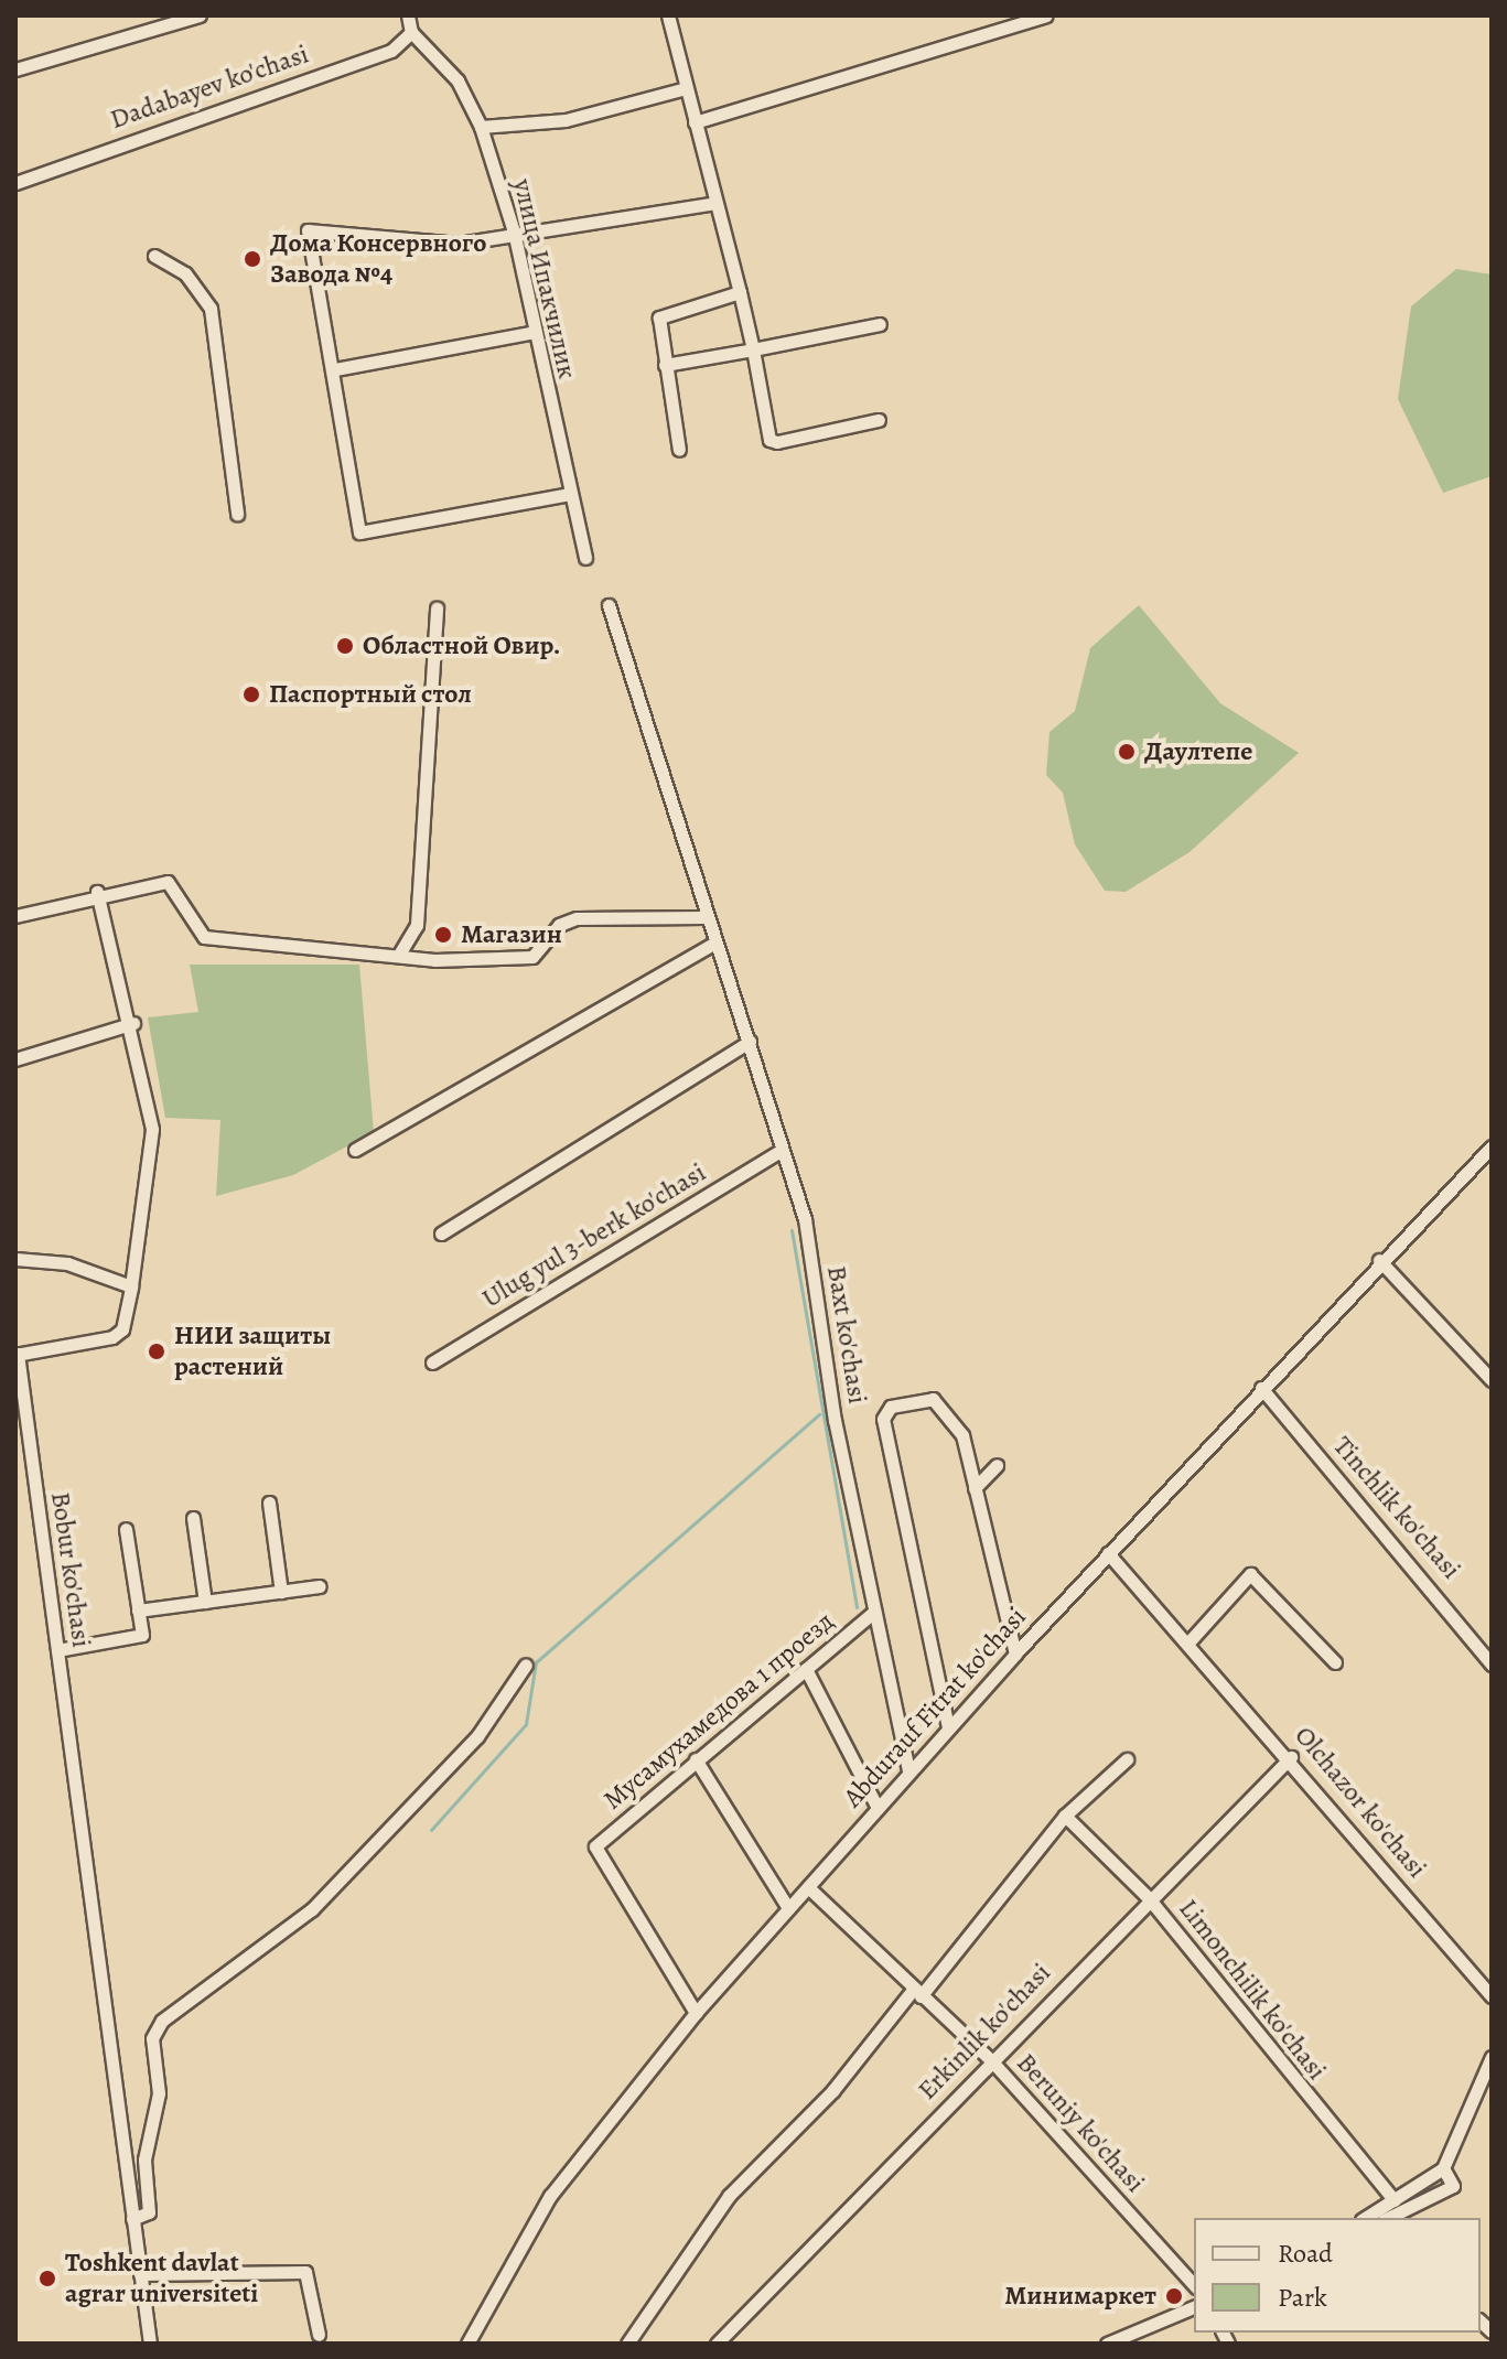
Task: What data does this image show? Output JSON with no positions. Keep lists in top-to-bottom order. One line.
{"streets":{"street":["Dadabayev ko'chasi","улица Ипакчилик","Ulug yul 3-berk ko'chasi","Baxt ko'chasi","Tinchlik ko'chasi","Bobur ko'chasi","Abdurauf Fitrat ko'chasi","Мусамухамедова 1 проезд","Olchazor ko'chasi","Limonchilik ko'chasi","Erkinlik ko'chasi","Beruniy ko'chasi"]},"crossings":[["Dadabayev ko'chasi","улица Ипакчилик"],["Ulug yul 3-berk ko'chasi","Baxt ko'chasi"],["Baxt ko'chasi","Abdurauf Fitrat ko'chasi"],["Baxt ko'chasi","Мусамухамедова 1 проезд"],["Tinchlik ko'chasi","Abdurauf Fitrat ko'chasi"],["Abdurauf Fitrat ko'chasi","Мусамухамедова 1 проезд"],["Abdurauf Fitrat ko'chasi","Olchazor ko'chasi"],["Abdurauf Fitrat ko'chasi","Beruniy ko'chasi"],["Olchazor ko'chasi","Erkinlik ko'chasi"],["Limonchilik ko'chasi","Erkinlik ko'chasi"],["Erkinlik ko'chasi","Beruniy ko'chasi"]],"places":["Дома Консервного Завода №4","Областной Овир.","Паспортный стол","Даултепе","Магазин","НИИ защиты растений","Toshkent davlat agrar universiteti","Минимаркет"],"legend":["Road","Park"]}
